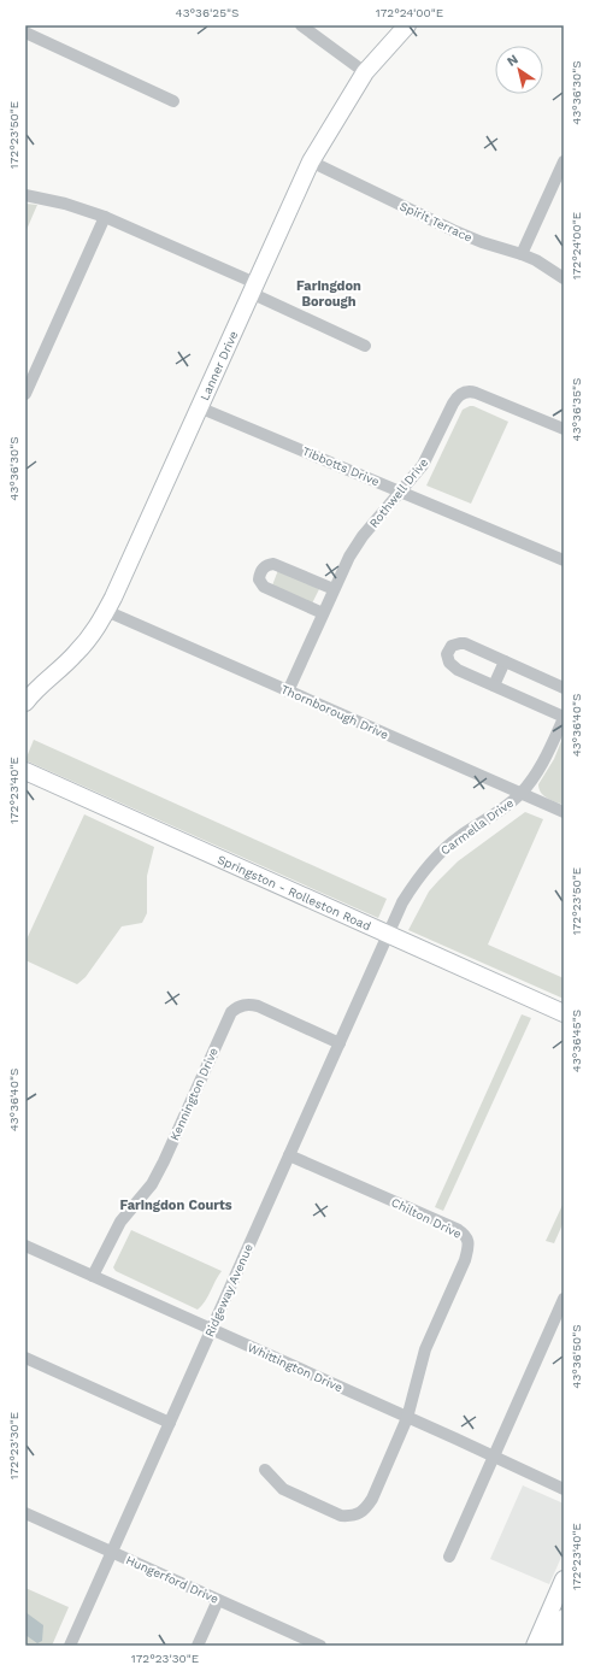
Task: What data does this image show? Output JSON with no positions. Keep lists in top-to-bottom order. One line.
{"streets":{"street":["Spirit Terrace","Lanner Drive","Tibbotts Drive","Rothwell Drive","Thornborough Drive","Carmella Drive","Springston - Rolleston Road","Kennington Drive","Chilton Drive","Ridgeway Avenue","Whittington Drive","Hungerford Drive"]},"crossings":[["Spirit Terrace","Lanner Drive"],["Lanner Drive","Tibbotts Drive"],["Lanner Drive","Thornborough Drive"],["Tibbotts Drive","Rothwell Drive"],["Rothwell Drive","Thornborough Drive"],["Thornborough Drive","Carmella Drive"],["Carmella Drive","Springston - Rolleston Road"],["Carmella Drive","Ridgeway Avenue"],["Springston - Rolleston Road","Ridgeway Avenue"],["Kennington Drive","Ridgeway Avenue"],["Kennington Drive","Whittington Drive"],["Chilton Drive","Ridgeway Avenue"],["Chilton Drive","Whittington Drive"],["Ridgeway Avenue","Whittington Drive"],["Ridgeway Avenue","Hungerford Drive"]],"districts":["Faringdon Borough","Faringdon Courts"],"north":"top left","coordinates":["43°36'25\"S","172°24'00\"E","43°36'30\"S","172°23'50\"E","43°36'35\"S","43°36'40\"S","172°23'40\"E","43°36'45\"S","43°36'50\"S","172°23'30\"E"]}
